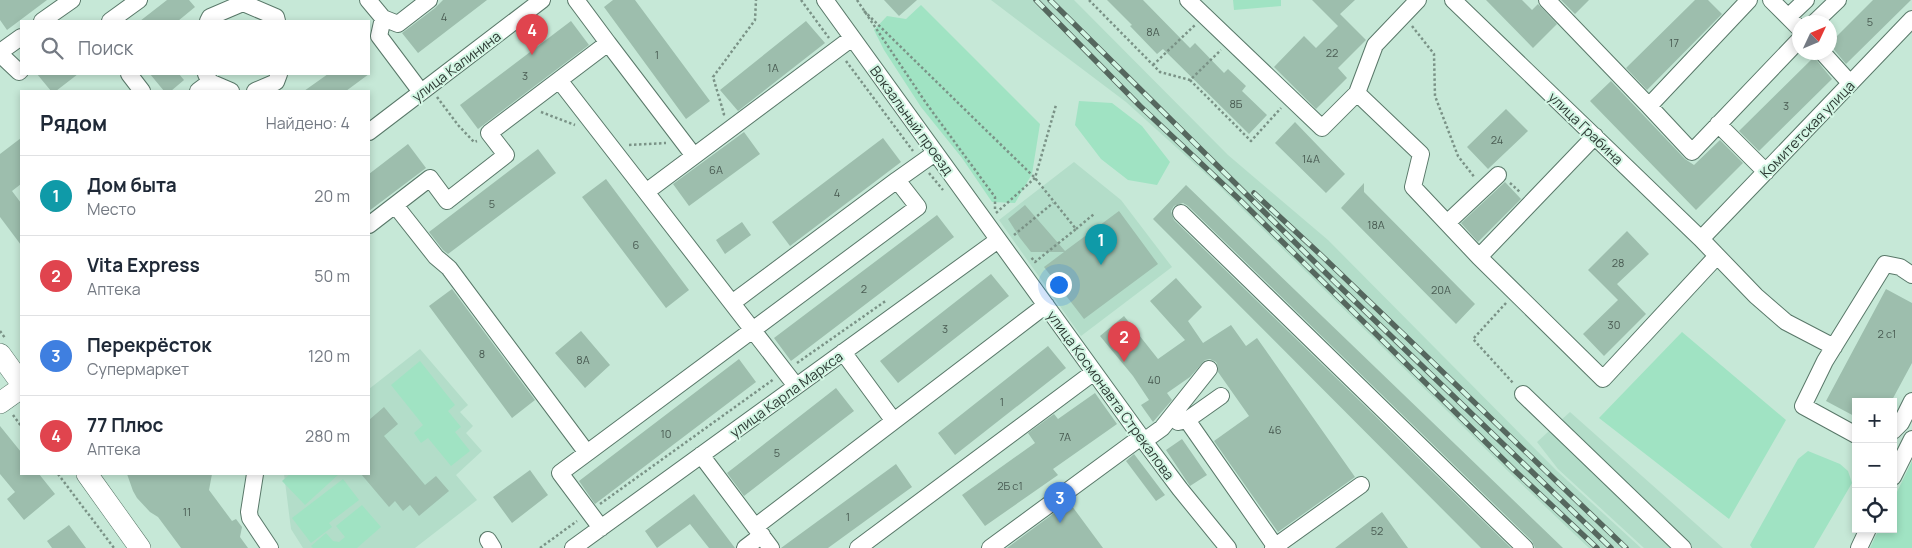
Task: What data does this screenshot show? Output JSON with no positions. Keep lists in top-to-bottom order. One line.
{"streets":{"street":["улица Калинина","Вокзальный проезд","улица Грабина","Комитетская улица","улица Карла Маркса","улица Космонавта Стрекалова"]},"crossings":[["Вокзальный проезд","улица Карла Маркса"],["Вокзальный проезд","улица Космонавта Стрекалова"],["улица Грабина","Комитетская улица"],["улица Карла Маркса","улица Космонавта Стрекалова"]],"house_numbers":["4","5","8А","17","22","1","1А","3","8Б","3","24","14А","6А","4","5","18А","6","28","2","20А","30","3","2 с1","8","8А","40","1","46","10","7А","5","2Б с1","11","1","52"],"north":"top right","page":{"pins":["4","1","2","3"],"search":"Поиск","heading":["Рядом","Найдено: 4"],"list":[{"mark":"1","name":"Дом быта","note":"Место","value":"20 m"},{"mark":"2","name":"Vita Express","note":"Аптека","value":"50 m"},{"mark":"3","name":"Перекрёсток","note":"Супермаркет","value":"120 m"},{"mark":"4","name":"77 Плюс","note":"Аптека","value":"280 m"}],"map_buttons":["+","−"]}}
